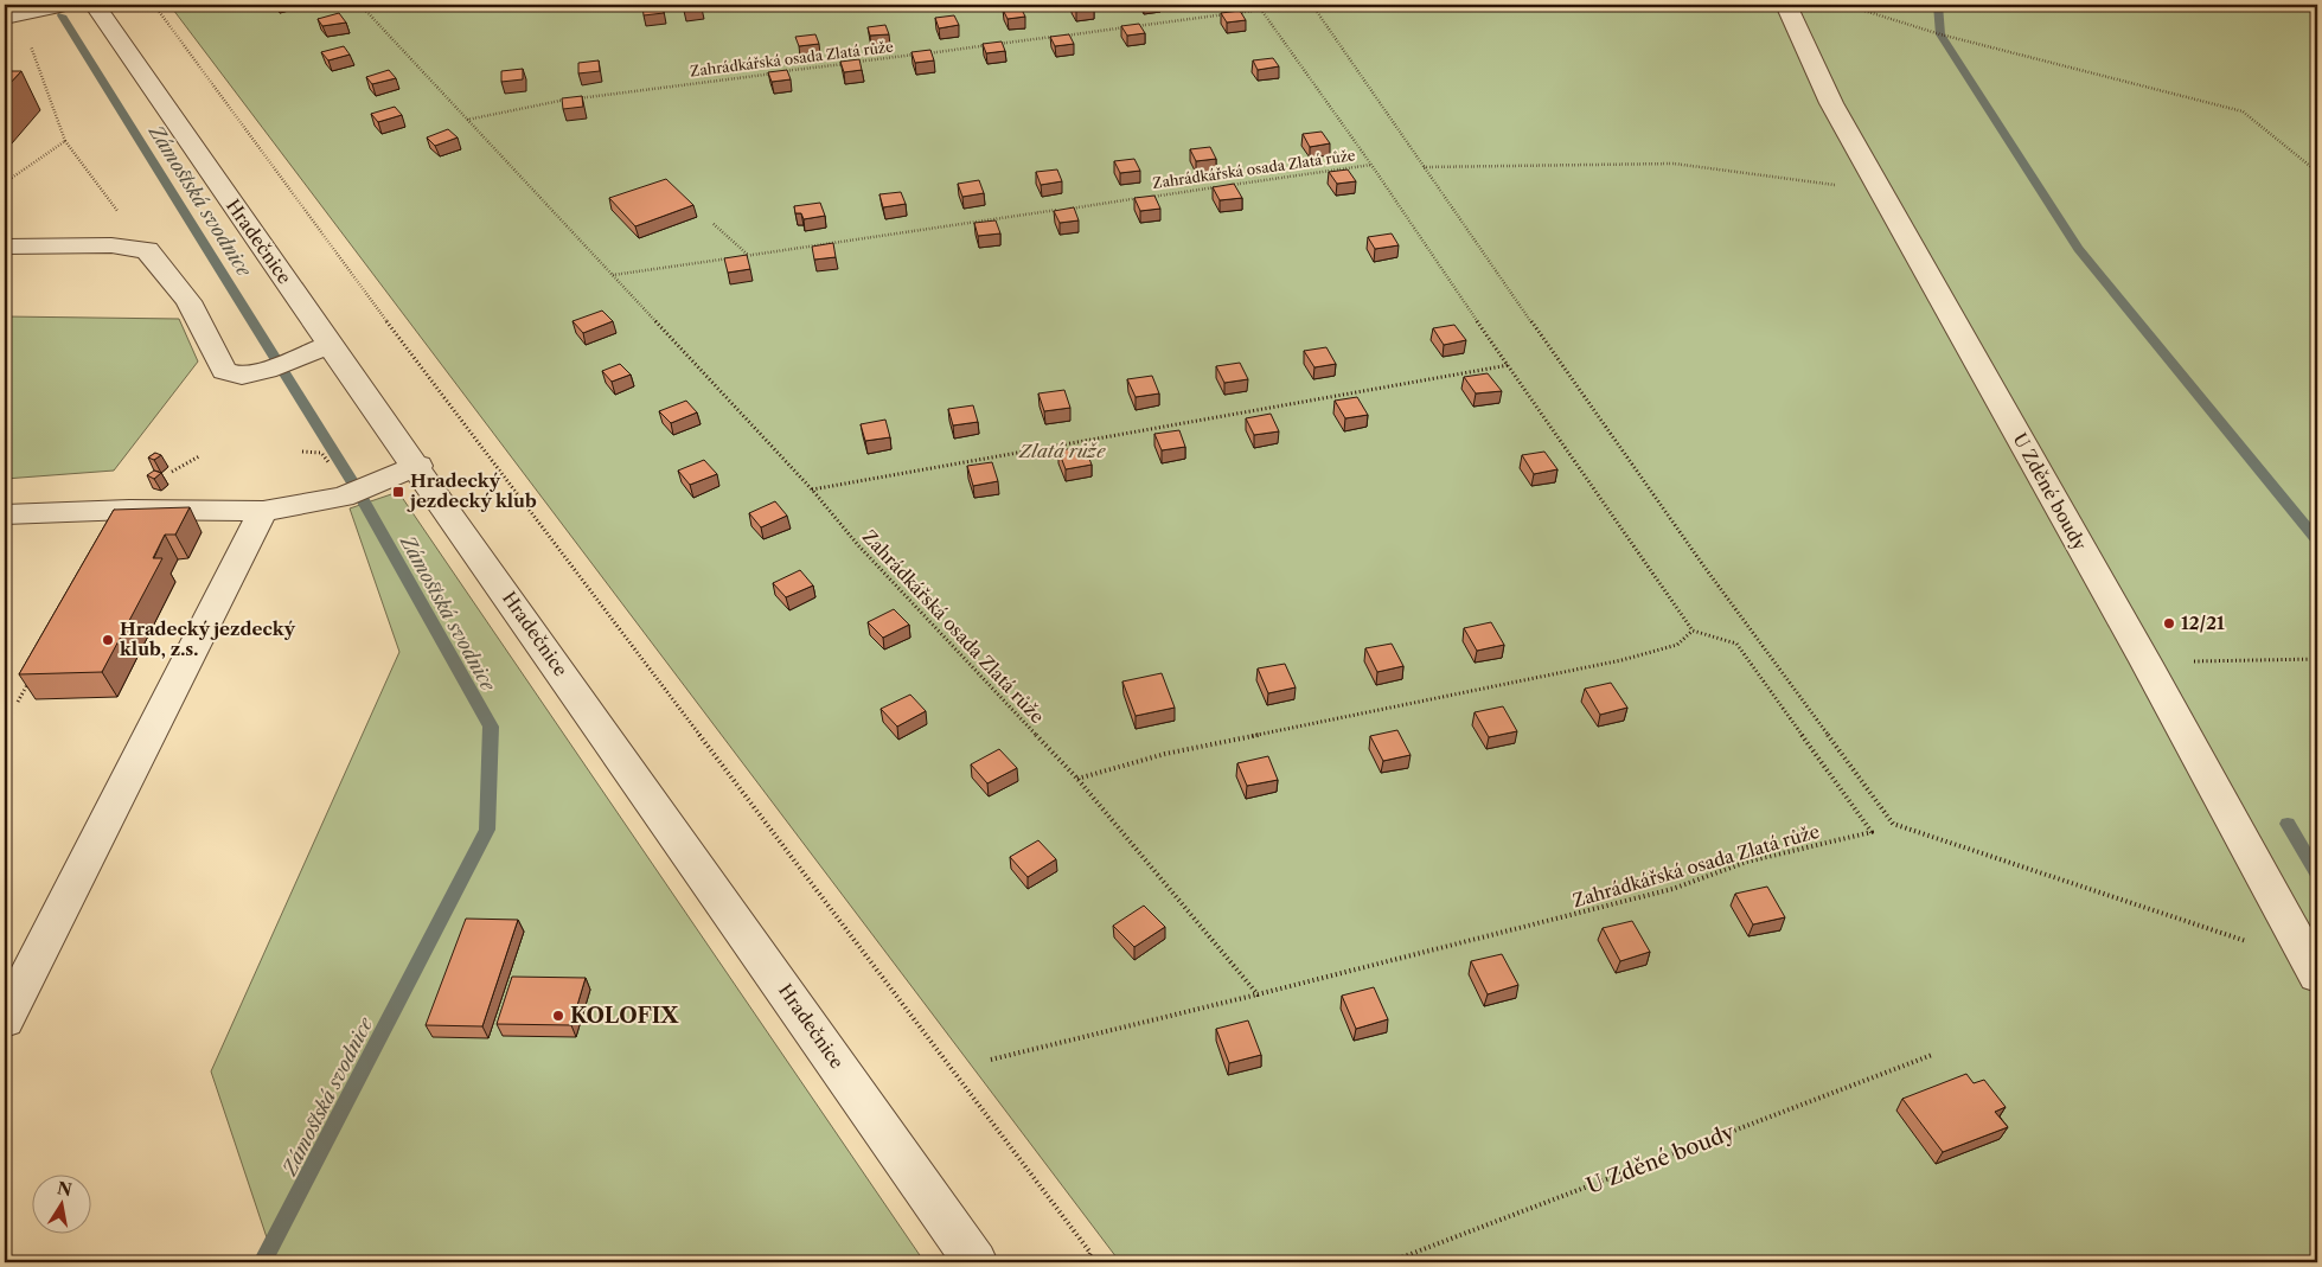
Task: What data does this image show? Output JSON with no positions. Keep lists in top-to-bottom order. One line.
{"streets":{"street":["Hradečnice","U Zděné boudy"],"path":["Zahrádkářská osada Zlatá růže"]},"water":["Zámostská svodnice"],"parks":["Zlatá růže"],"places":{"transit":["Hradecký jezdecký klub"],"other":["12/21","Hradecký jezdecký klub, z.s.","KOLOFIX"]},"north":"top"}
